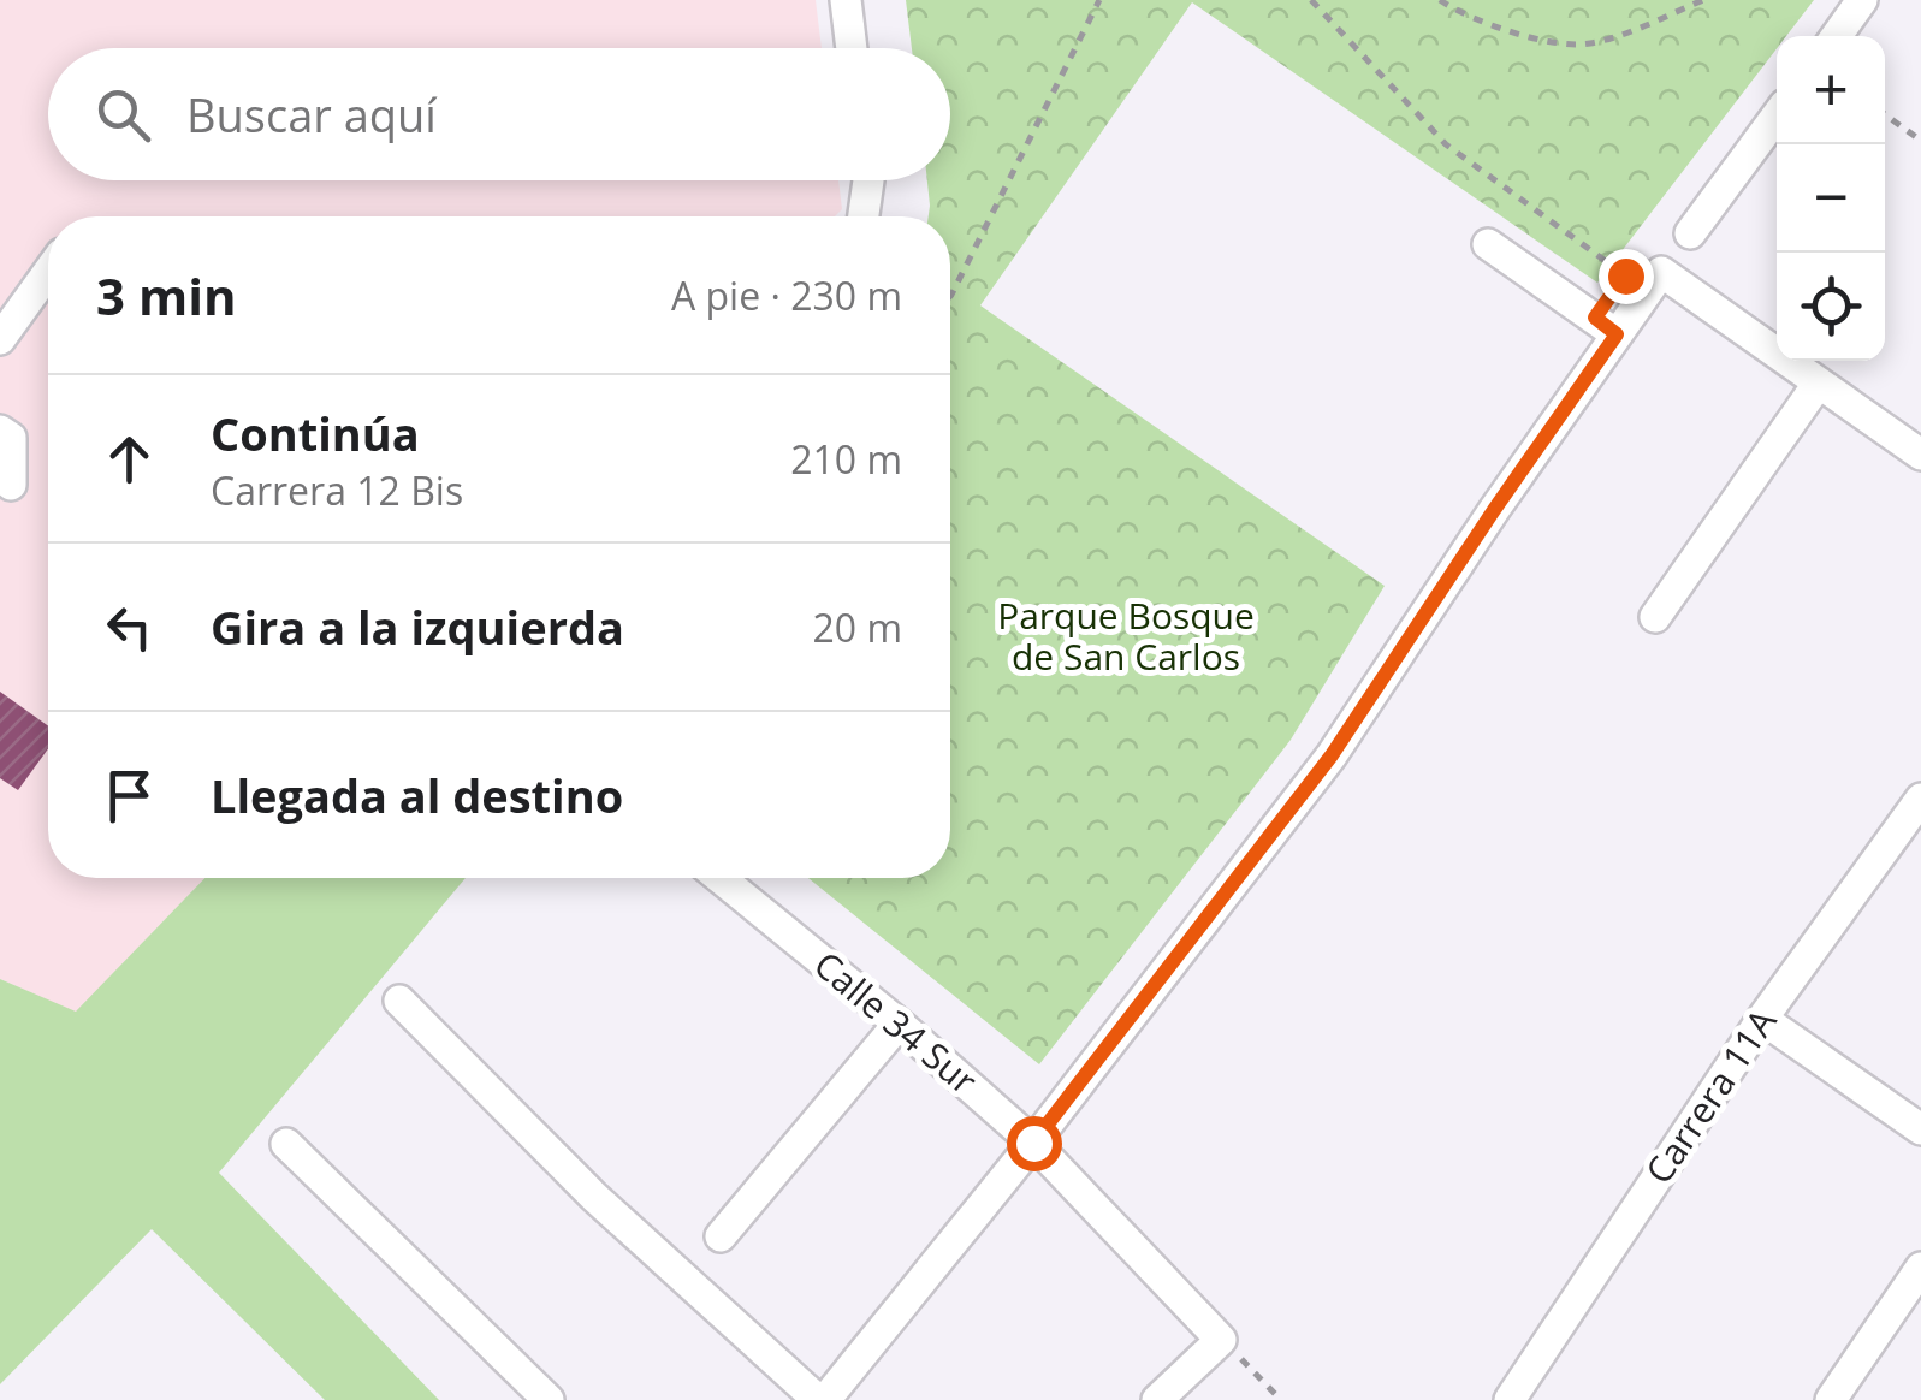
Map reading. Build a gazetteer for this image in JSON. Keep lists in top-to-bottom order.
{
  "streets": {
    "street": ["Calle 34 Sur", "Carrera 11A"]
  },
  "parks": ["Parque Bosque de San Carlos"],
  "page": {
    "map_buttons": ["+", "−"],
    "search": "Buscar aquí",
    "heading": ["3 min", "A pie · 230 m"],
    "list": [
      ["Continúa", "Carrera 12 Bis", "210 m"],
      ["Gira a la izquierda", "20 m"],
      "Llegada al destino"
    ]
  }
}
